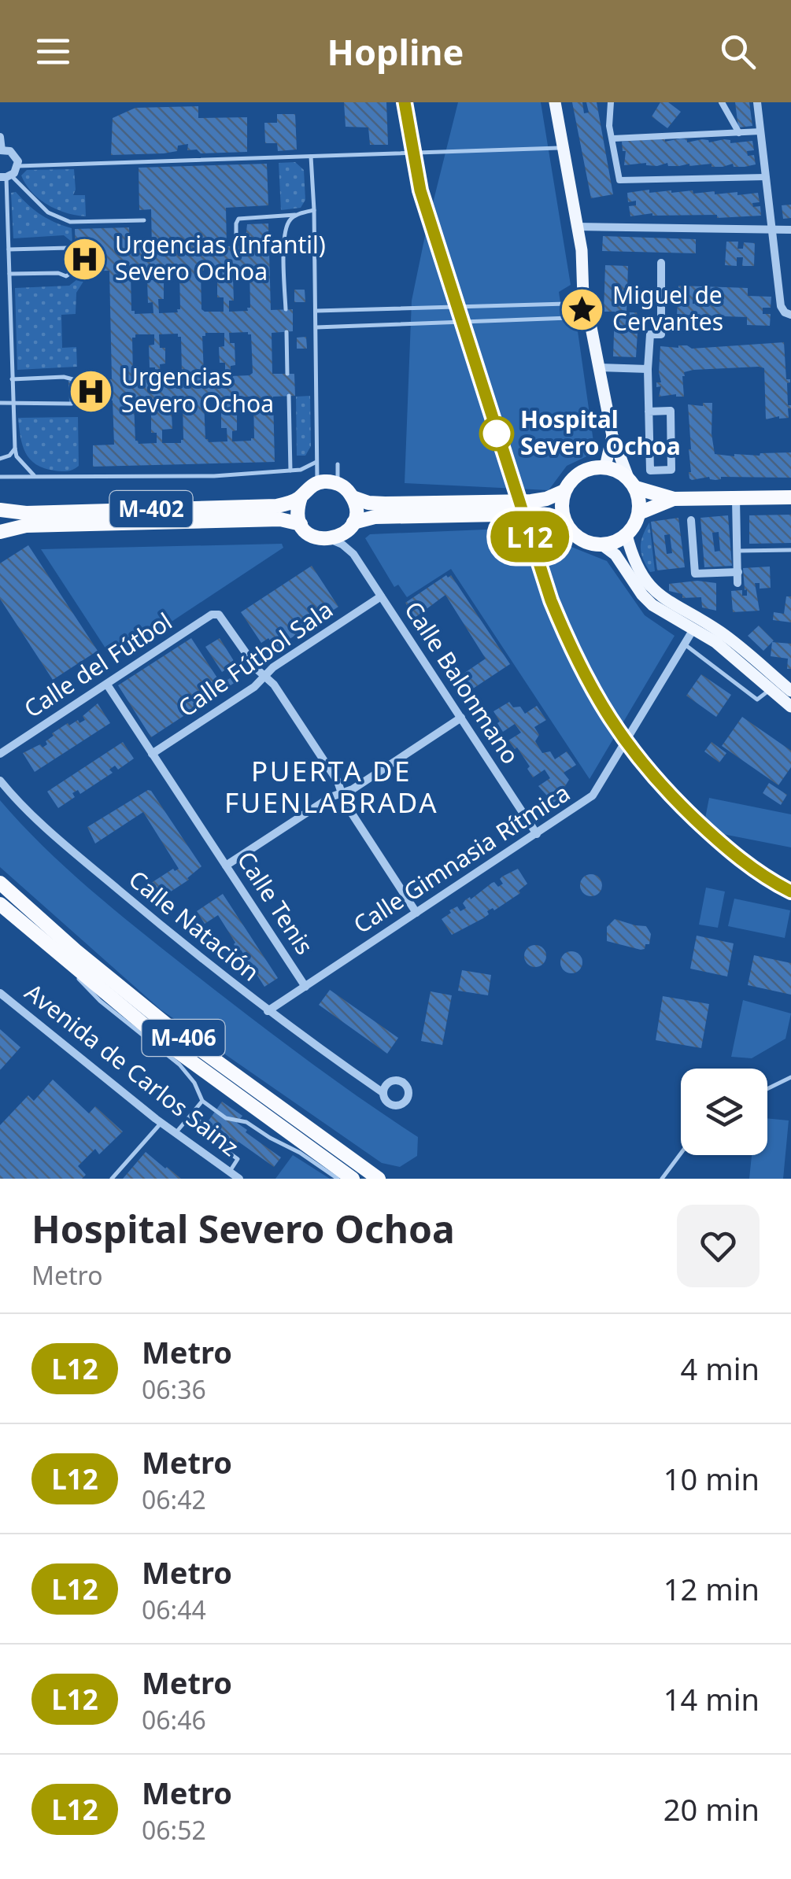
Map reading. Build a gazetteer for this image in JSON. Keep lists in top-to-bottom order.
{
  "streets": {
    "highway": ["M-402", "M-406"],
    "street": [
      "Calle Fútbol Sala",
      "Calle del Fútbol",
      "Calle Balonmano",
      "Calle Gimnasia Rítmica",
      "Calle Tenis",
      "Calle Natación",
      "Avenida de Carlos Sainz"
    ]
  },
  "crossings": [
    ["M-402", "Calle Balonmano"],
    ["Calle Fútbol Sala", "Calle del Fútbol"],
    ["Calle Fútbol Sala", "Calle Balonmano"],
    ["Calle Fútbol Sala", "Calle Tenis"],
    ["Calle del Fútbol", "Calle Tenis"],
    ["Calle Balonmano", "Calle Gimnasia Rítmica"],
    ["Calle Gimnasia Rítmica", "Calle Tenis"],
    ["Calle Gimnasia Rítmica", "Calle Natación"]
  ],
  "districts": ["PUERTA DE FUENLABRADA"],
  "places": {
    "hospital": ["Urgencias (Infantil) Severo Ochoa", "Urgencias Severo Ochoa"],
    "place": ["Miguel de Cervantes"],
    "other": ["Hospital Severo Ochoa"]
  },
  "lines": ["metro line L12"],
  "page": {
    "header": "Hopline",
    "on_map": "L12",
    "heading": ["Hospital Severo Ochoa", "Metro"],
    "list": [
      {
        "mark": "L12",
        "name": "Metro",
        "note": "06:36",
        "value": "4 min"
      },
      {
        "mark": "L12",
        "name": "Metro",
        "note": "06:42",
        "value": "10 min"
      },
      {
        "mark": "L12",
        "name": "Metro",
        "note": "06:44",
        "value": "12 min"
      },
      {
        "mark": "L12",
        "name": "Metro",
        "note": "06:46",
        "value": "14 min"
      },
      {
        "mark": "L12",
        "name": "Metro",
        "note": "06:52",
        "value": "20 min"
      }
    ]
  }
}
